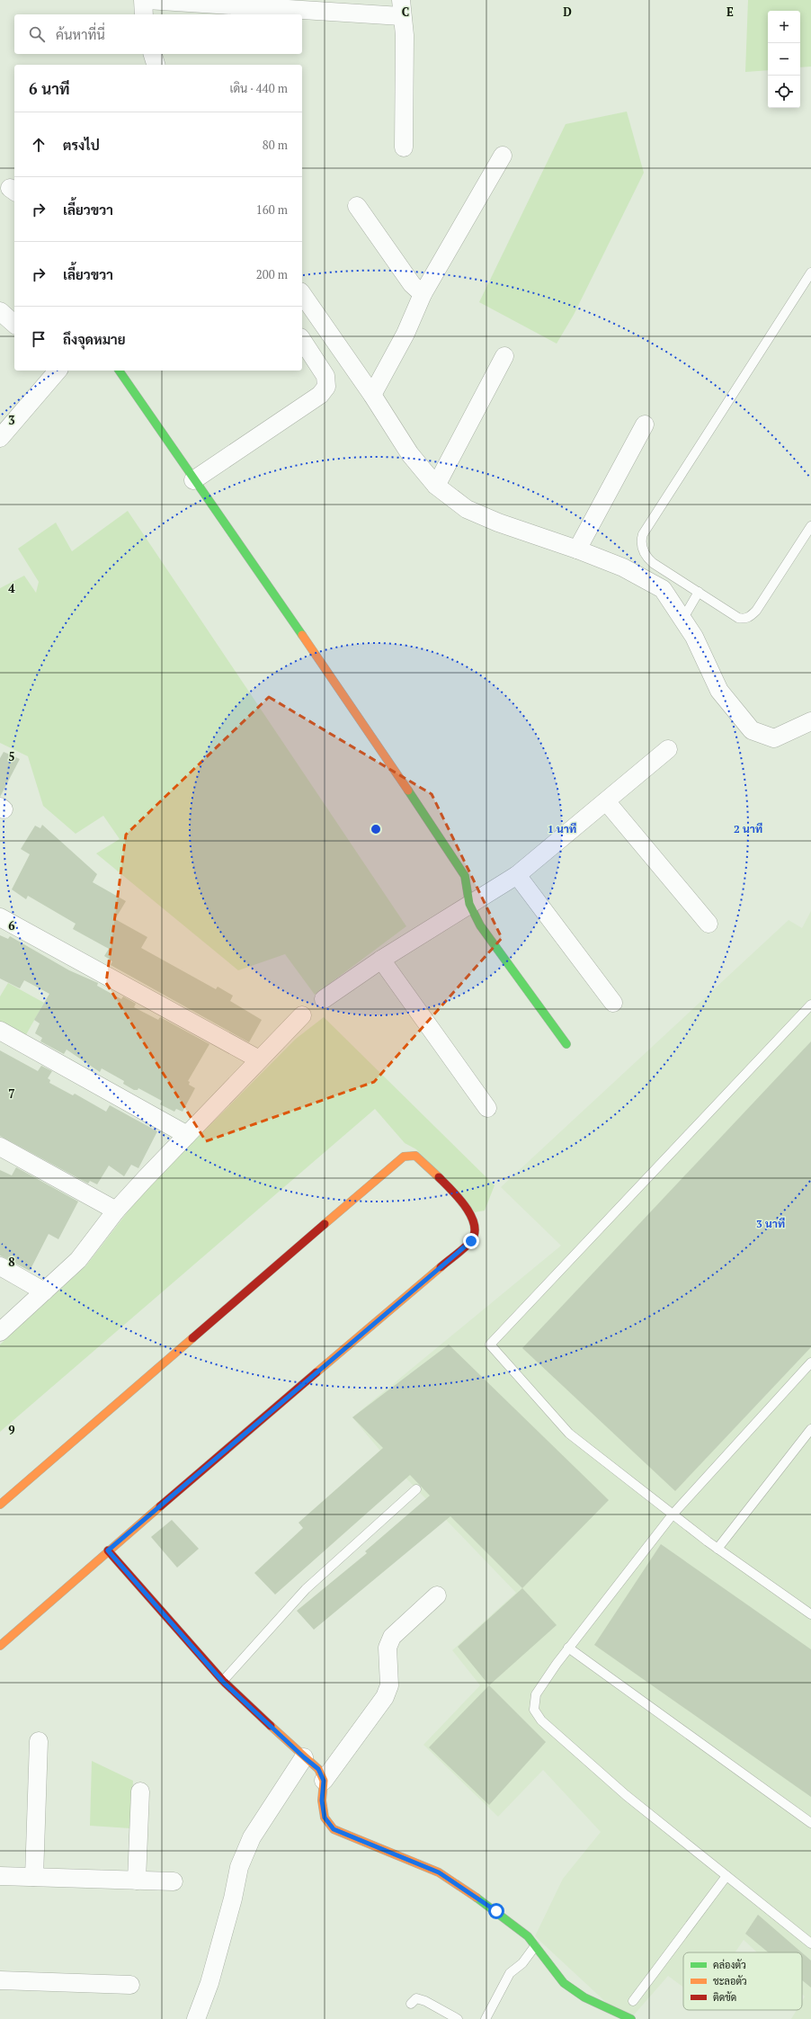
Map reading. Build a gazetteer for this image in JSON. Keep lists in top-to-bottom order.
{
  "legend": ["คล่องตัว", "ชะลอตัว", "ติดขัด"],
  "page": {
    "map_buttons": ["+", "−"],
    "search": "ค้นหาที่นี่",
    "heading": ["6 นาที", "เดิน · 440 m"],
    "list": [
      ["ตรงไป", "80 m"],
      ["เลี้ยวขวา", "160 m"],
      ["เลี้ยวขวา", "200 m"],
      "ถึงจุดหมาย"
    ]
  },
  "grid": {
    "columns": ["C", "D", "E"],
    "rows": [
      "3",
      "4",
      "5",
      "6",
      "7",
      "8",
      "9"
    ]
  },
  "rings": ["1 นาที", "2 นาที", "3 นาที"]
}
